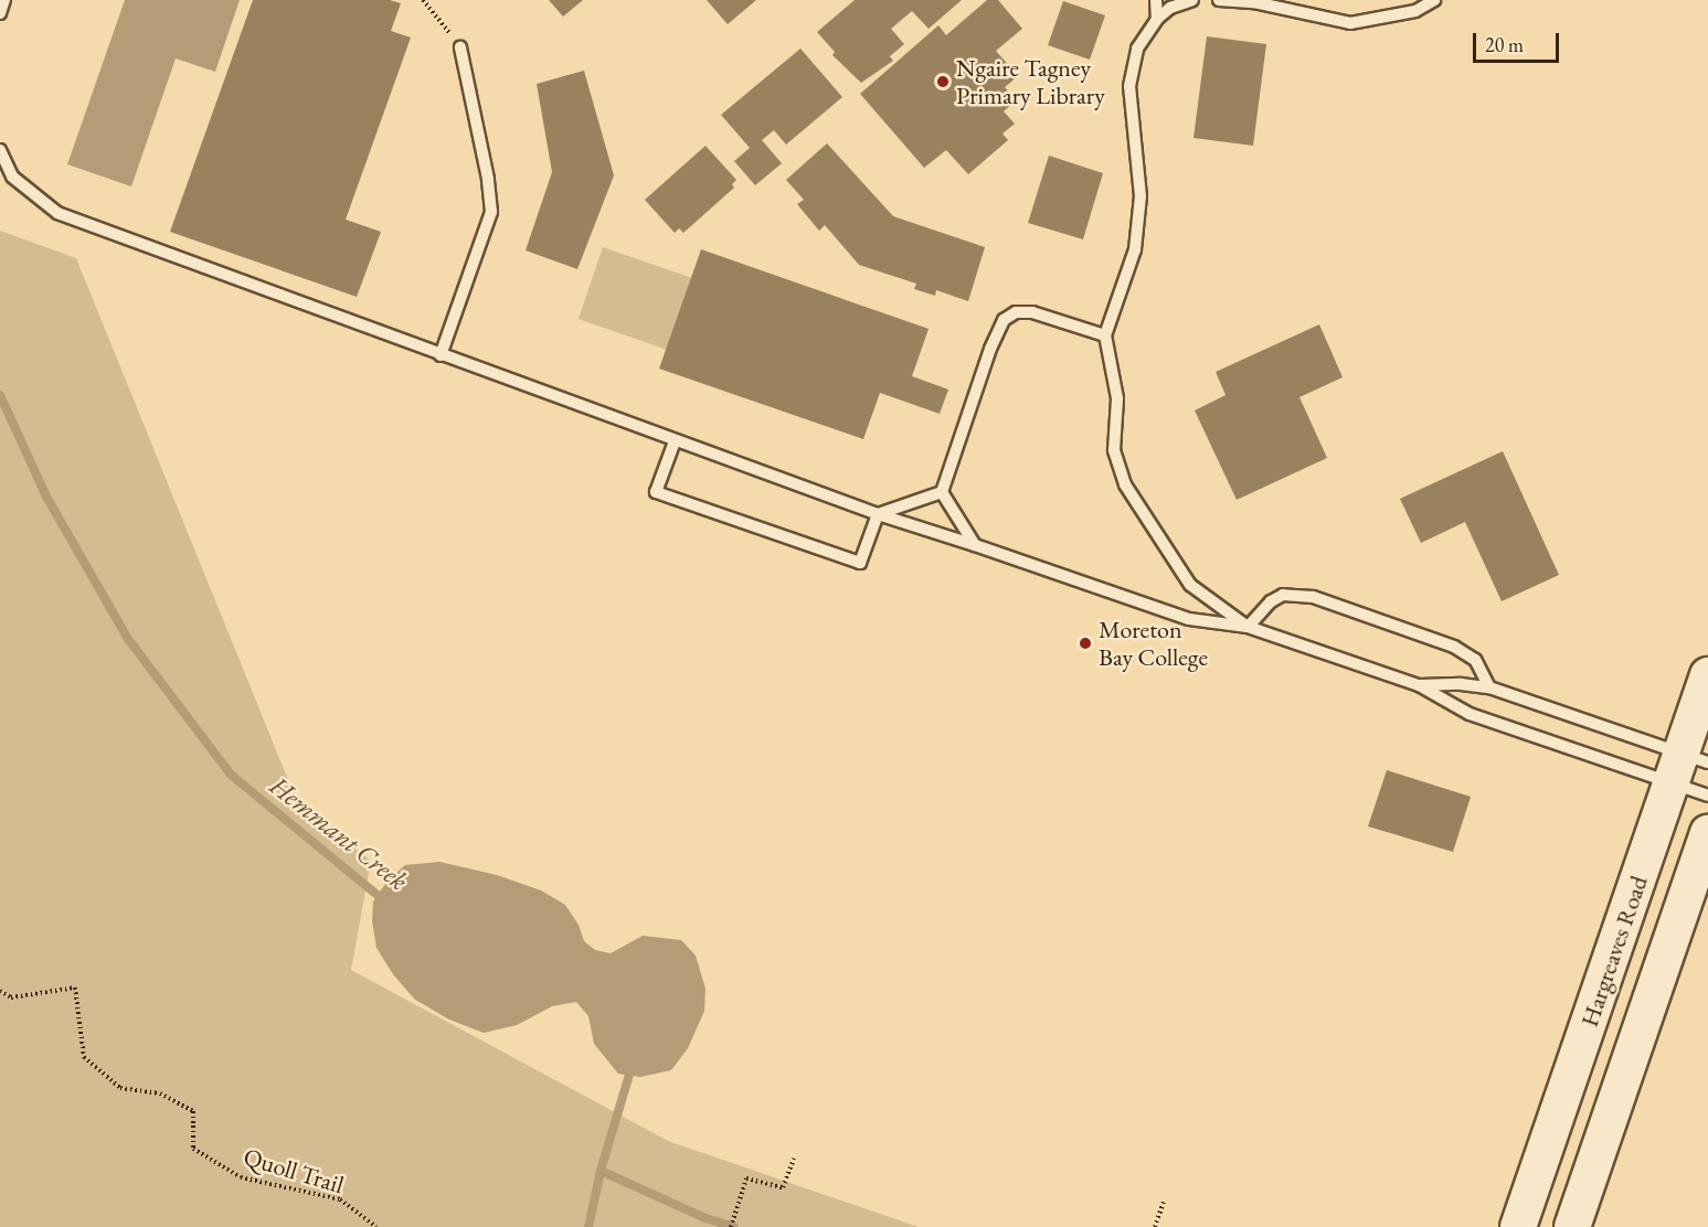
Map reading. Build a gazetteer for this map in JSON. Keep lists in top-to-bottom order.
{
  "streets": {
    "main road": ["Hargreaves Road"],
    "path": ["Quoll Trail"]
  },
  "water": ["Hemmant Creek"],
  "places": ["Ngaire Tagney Primary Library", "Moreton Bay College"],
  "scale_bar": "20 m"
}
